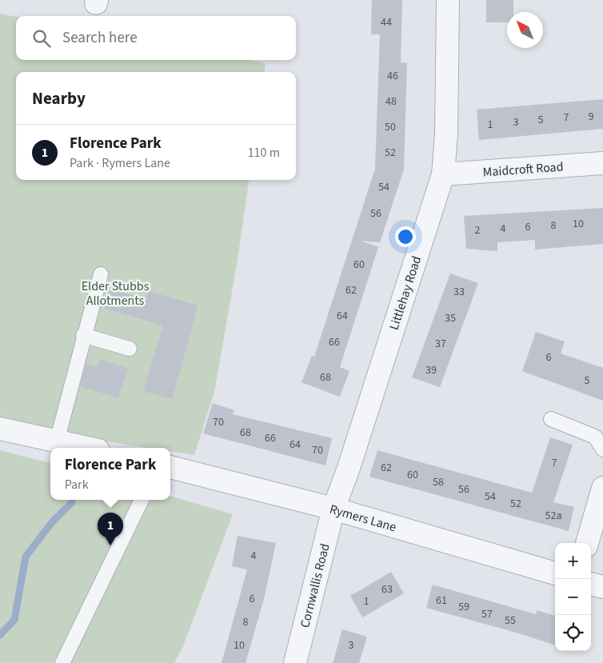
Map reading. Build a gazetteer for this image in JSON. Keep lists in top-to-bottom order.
{
  "streets": {
    "street": [
      "Maidcroft Road",
      "Littlehay Road",
      "Rymers Lane",
      "Cornwallis Road"
    ]
  },
  "crossings": [
    ["Maidcroft Road", "Littlehay Road"],
    ["Littlehay Road", "Rymers Lane"],
    ["Littlehay Road", "Cornwallis Road"],
    ["Rymers Lane", "Cornwallis Road"]
  ],
  "parks": ["Elder Stubbs Allotments"],
  "house_numbers": [
    "44",
    "46",
    "48",
    "9",
    "7",
    "5",
    "3",
    "1",
    "50",
    "52",
    "54",
    "56",
    "10",
    "8",
    "6",
    "4",
    "2",
    "60",
    "62",
    "33",
    "64",
    "35",
    "66",
    "37",
    "6",
    "39",
    "68",
    "5",
    "70",
    "68",
    "66",
    "64",
    "70",
    "7",
    "62",
    "60",
    "58",
    "56",
    "54",
    "52",
    "52a",
    "4",
    "63",
    "6",
    "61",
    "1",
    "59",
    "57",
    "55",
    "8",
    "10",
    "3"
  ],
  "north": "top left",
  "page": {
    "search": "Search here",
    "heading": "Nearby",
    "list": [
      {
        "mark": "1",
        "name": "Florence Park",
        "note": "Park · Rymers Lane",
        "value": "110 m"
      }
    ],
    "popup": ["Florence Park", "Park"],
    "pins": "1",
    "map_buttons": ["+", "−"]
  }
}
